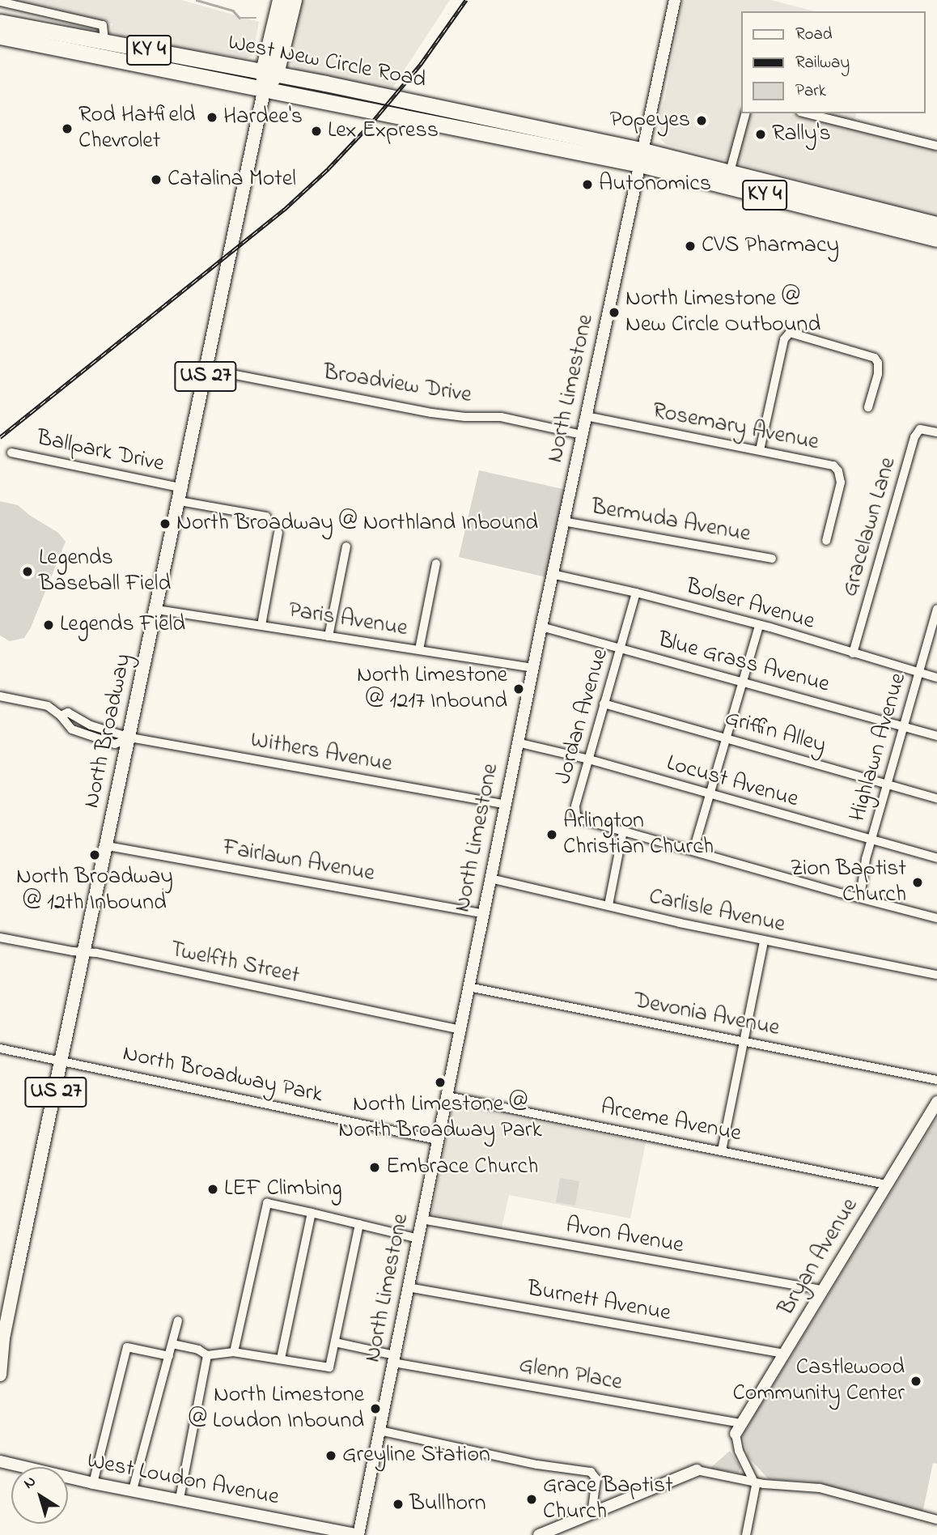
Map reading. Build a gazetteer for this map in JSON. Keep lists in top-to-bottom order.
{
  "streets": {
    "highway": ["KY 4", "West New Circle Road", "US 27"],
    "main road": ["North Broadway"],
    "street": [
      "Broadview Drive",
      "North Limestone",
      "Rosemary Avenue",
      "Ballpark Drive",
      "Bermuda Avenue",
      "Gracelawn Lane",
      "Bolser Avenue",
      "Paris Avenue",
      "Blue Grass Avenue",
      "Jordan Avenue",
      "Griffin Alley",
      "Highlawn Avenue",
      "Withers Avenue",
      "Locust Avenue",
      "Fairlawn Avenue",
      "Carlisle Avenue",
      "Twelfth Street",
      "Devonia Avenue",
      "North Broadway Park",
      "Arceme Avenue",
      "Avon Avenue",
      "Bryan Avenue",
      "Burnett Avenue",
      "Glenn Place",
      "West Loudon Avenue"
    ]
  },
  "crossings": [
    ["KY 4", "West New Circle Road"],
    ["KY 4", "North Limestone"],
    ["West New Circle Road", "US 27"],
    ["West New Circle Road", "North Limestone"],
    ["West New Circle Road", "North Broadway"],
    ["US 27", "North Broadway"],
    ["Broadview Drive", "North Limestone"],
    ["Broadview Drive", "North Broadway"],
    ["North Limestone", "Rosemary Avenue"],
    ["North Limestone", "Bermuda Avenue"],
    ["North Limestone", "Bolser Avenue"],
    ["North Limestone", "Paris Avenue"],
    ["North Limestone", "Blue Grass Avenue"],
    ["North Limestone", "Withers Avenue"],
    ["North Limestone", "Locust Avenue"],
    ["North Limestone", "Fairlawn Avenue"],
    ["North Limestone", "Carlisle Avenue"],
    ["North Limestone", "Twelfth Street"],
    ["North Limestone", "Devonia Avenue"],
    ["North Limestone", "North Broadway Park"],
    ["North Limestone", "Arceme Avenue"],
    ["North Limestone", "Avon Avenue"],
    ["North Limestone", "Burnett Avenue"],
    ["North Limestone", "Glenn Place"],
    ["North Limestone", "West Loudon Avenue"],
    ["Ballpark Drive", "North Broadway"],
    ["Gracelawn Lane", "Bolser Avenue"],
    ["Bolser Avenue", "Jordan Avenue"],
    ["Bolser Avenue", "Highlawn Avenue"],
    ["Paris Avenue", "North Broadway"],
    ["Blue Grass Avenue", "Jordan Avenue"],
    ["Blue Grass Avenue", "Highlawn Avenue"],
    ["Jordan Avenue", "Griffin Alley"],
    ["Jordan Avenue", "Highlawn Avenue"],
    ["Jordan Avenue", "Locust Avenue"],
    ["North Broadway", "Withers Avenue"],
    ["North Broadway", "Fairlawn Avenue"],
    ["North Broadway", "Twelfth Street"],
    ["North Broadway", "North Broadway Park"],
    ["Griffin Alley", "Highlawn Avenue"],
    ["Highlawn Avenue", "Locust Avenue"],
    ["Arceme Avenue", "Bryan Avenue"],
    ["Avon Avenue", "Bryan Avenue"],
    ["Bryan Avenue", "Burnett Avenue"],
    ["Bryan Avenue", "Glenn Place"]
  ],
  "places": [
    "Hardee's",
    "Popeyes",
    "Rod Hatfield Chevrolet",
    "Lex Express",
    "Rally's",
    "Catalina Motel",
    "Autonomics",
    "CVS Pharmacy",
    "North Limestone @ New Circle Outbound",
    "North Broadway @ Northland Inbound",
    "Legends Baseball Field",
    "Legends Field",
    "North Limestone @ 1217 Inbound",
    "Arlington Christian Church",
    "North Broadway @ 12th Inbound",
    "Zion Baptist Church",
    "North Limestone @ North Broadway Park",
    "Embrace Church",
    "LEF Climbing",
    "Castlewood Community Center",
    "North Limestone @ Loudon Inbound",
    "Greyline Station",
    "Grace Baptist Church",
    "Bullhorn"
  ],
  "legend": ["Road", "Railway", "Park"],
  "north": "top left"
}
